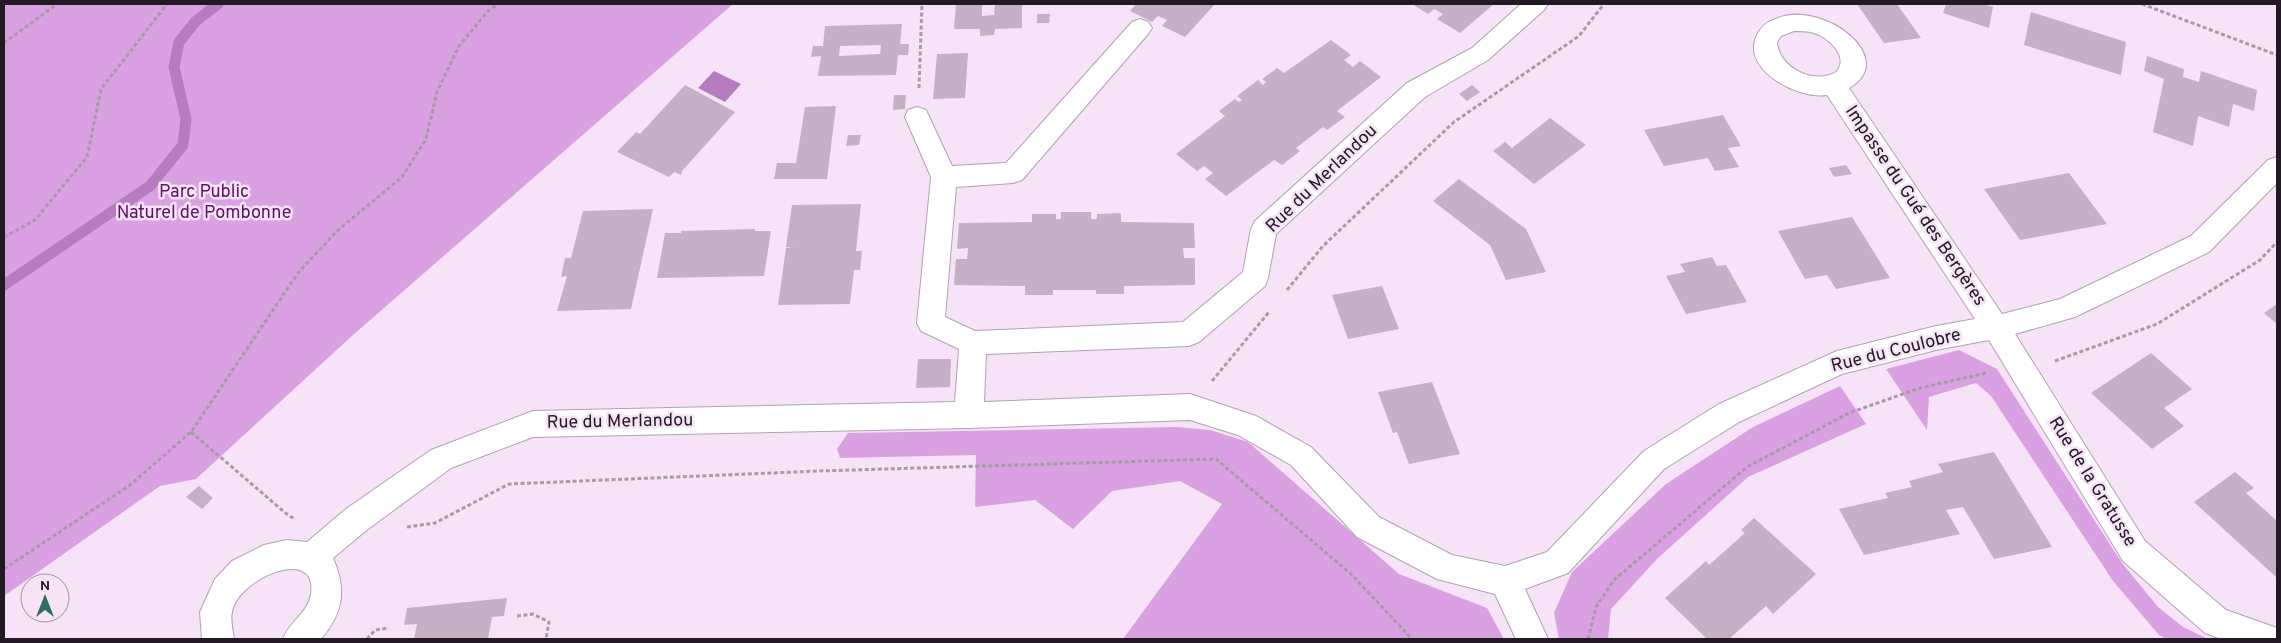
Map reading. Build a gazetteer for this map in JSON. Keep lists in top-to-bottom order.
{
  "streets": {
    "street": [
      "Rue du Merlandou",
      "Impasse du Gué des Bergères",
      "Rue du Coulobre",
      "Rue de la Gratusse"
    ]
  },
  "crossings": [
    ["Rue du Merlandou", "Rue du Coulobre"],
    ["Impasse du Gué des Bergères", "Rue du Coulobre"],
    ["Impasse du Gué des Bergères", "Rue de la Gratusse"],
    ["Rue du Coulobre", "Rue de la Gratusse"]
  ],
  "parks": ["Parc Public Naturel de Pombonne"],
  "north": "top"
}
